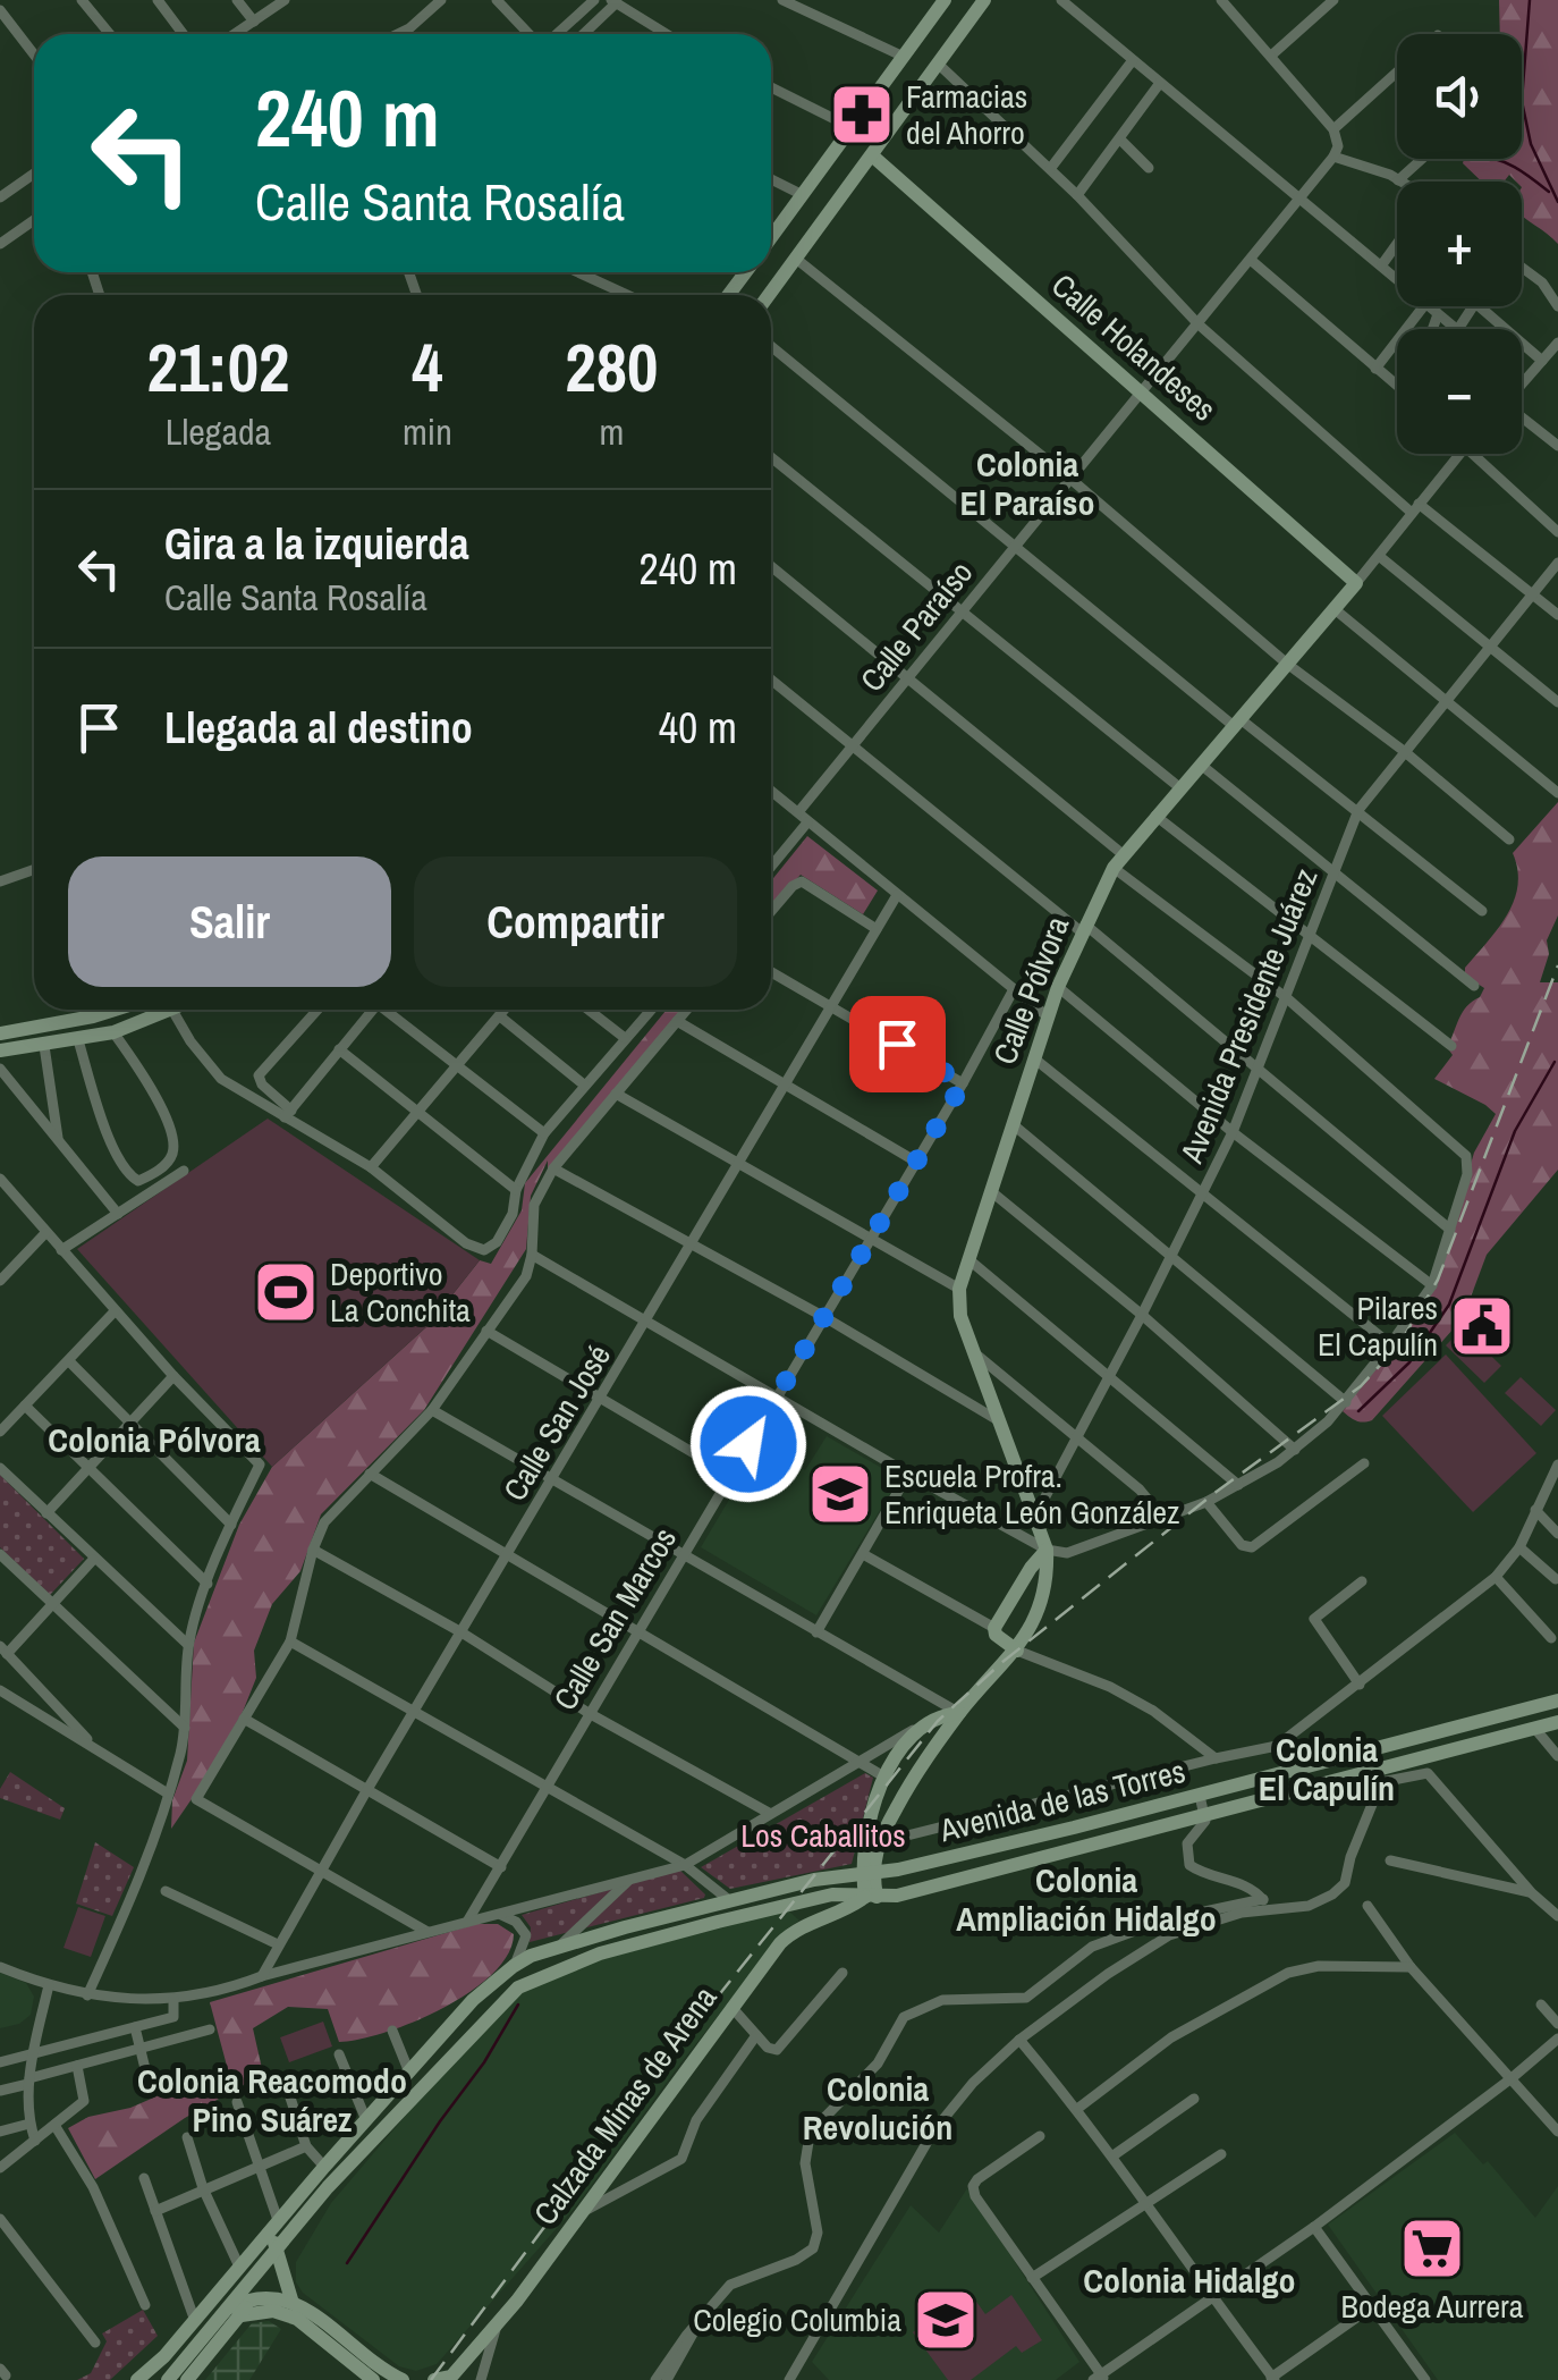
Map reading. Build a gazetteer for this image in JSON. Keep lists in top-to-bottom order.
{
  "streets": {
    "street": [
      "Calle Holandeses",
      "Calle Paraíso",
      "Calle Pólvora",
      "Avenida Presidente Juárez",
      "Calle San José",
      "Calle San Marcos",
      "Avenida de las Torres",
      "Calzada Minas de Arena"
    ]
  },
  "crossings": [
    ["Calle Holandeses", "Calle Paraíso"],
    ["Calle Holandeses", "Calle Pólvora"],
    ["Calle Pólvora", "Avenida Presidente Juárez"],
    ["Avenida de las Torres", "Calzada Minas de Arena"]
  ],
  "districts": [
    "Colonia El Paraíso",
    "Colonia Pólvora",
    "Colonia El Capulín",
    "Colonia Ampliación Hidalgo",
    "Colonia Reacomodo Pino Suárez",
    "Colonia Revolución",
    "Colonia Hidalgo"
  ],
  "parks": ["Los Caballitos"],
  "places": {
    "pharmacy": ["Farmacias del Ahorro"],
    "sports": ["Deportivo La Conchita"],
    "public building": ["Pilares El Capulín"],
    "school or university": ["Escuela Profra. Enriqueta León González", "Colegio Columbia"],
    "supermarket": ["Bodega Aurrera"]
  },
  "page": {
    "map_buttons": ["+", "−"],
    "turn": ["240 m", "Calle Santa Rosalía"],
    "eta": [
      "21:02",
      "Llegada",
      "4",
      "min",
      "280",
      "m"
    ],
    "list": [
      {
        "name": "Gira a la izquierda",
        "note": "Calle Santa Rosalía",
        "value": "240 m"
      },
      {
        "name": "Llegada al destino",
        "value": "40 m"
      }
    ],
    "buttons": ["Salir", "Compartir"]
  }
}
